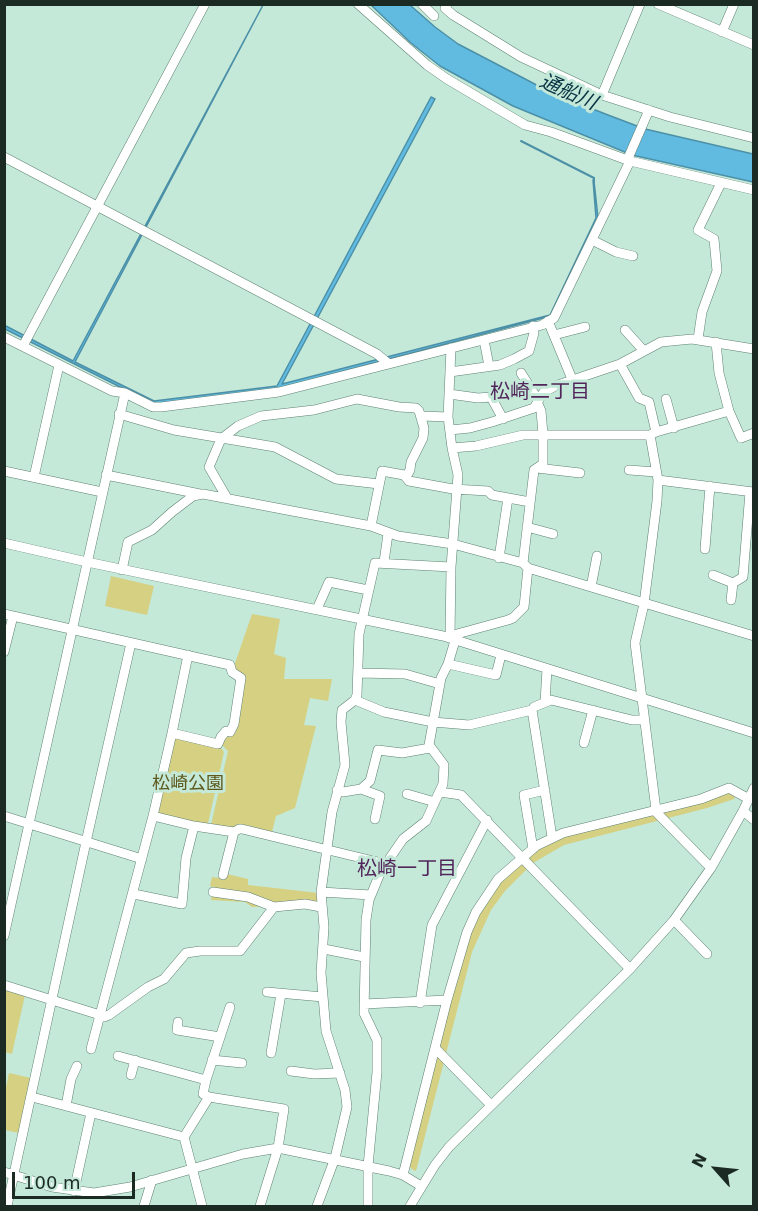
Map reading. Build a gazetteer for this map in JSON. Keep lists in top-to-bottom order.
{
  "districts": ["松崎二丁目", "松崎一丁目"],
  "water": ["通船川"],
  "parks": ["松崎公園"],
  "scale_bar": "100 m",
  "north": "top left"
}
